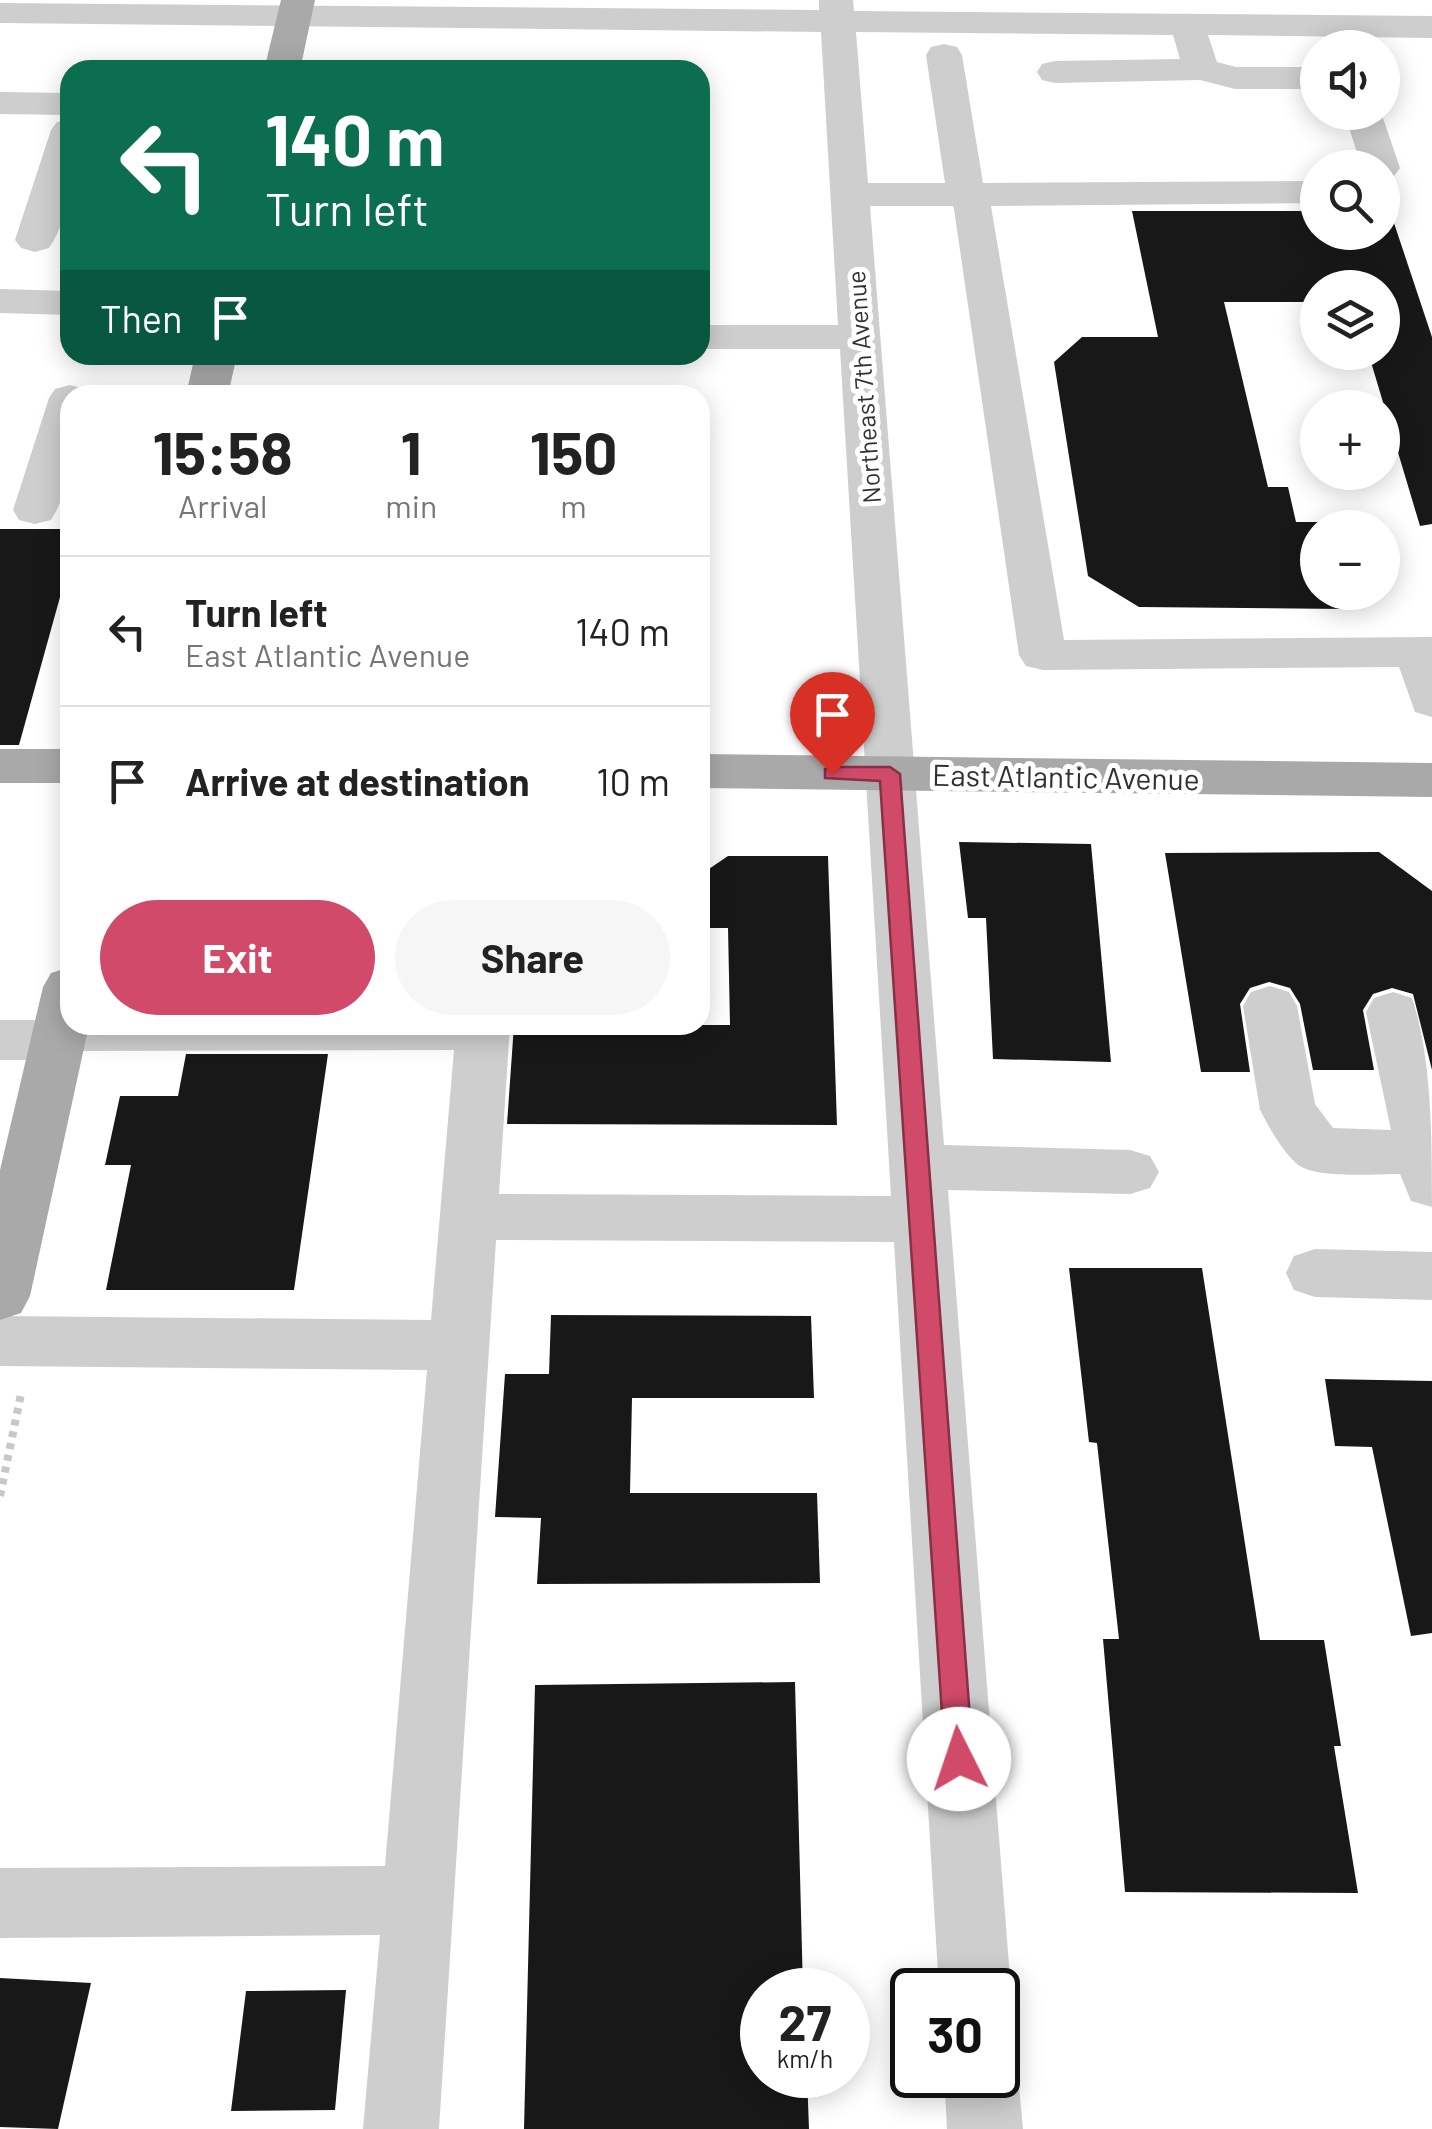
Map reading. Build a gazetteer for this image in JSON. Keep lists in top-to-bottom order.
{
  "streets": {
    "main road": ["East Atlantic Avenue"],
    "street": ["Northeast 7th Avenue"]
  },
  "crossings": [
    ["Northeast 7th Avenue", "East Atlantic Avenue"]
  ],
  "page": {
    "map_buttons": ["+", "−"],
    "turn": ["140 m", "Turn left"],
    "then": "Then",
    "eta": [
      "15:58",
      "Arrival",
      "1",
      "min",
      "150",
      "m"
    ],
    "list": [
      {
        "name": "Turn left",
        "note": "East Atlantic Avenue",
        "value": "140 m"
      },
      {
        "name": "Arrive at destination",
        "value": "10 m"
      }
    ],
    "buttons": ["Exit", "Share"],
    "speed": "27 km/h",
    "limit": "30"
  }
}
